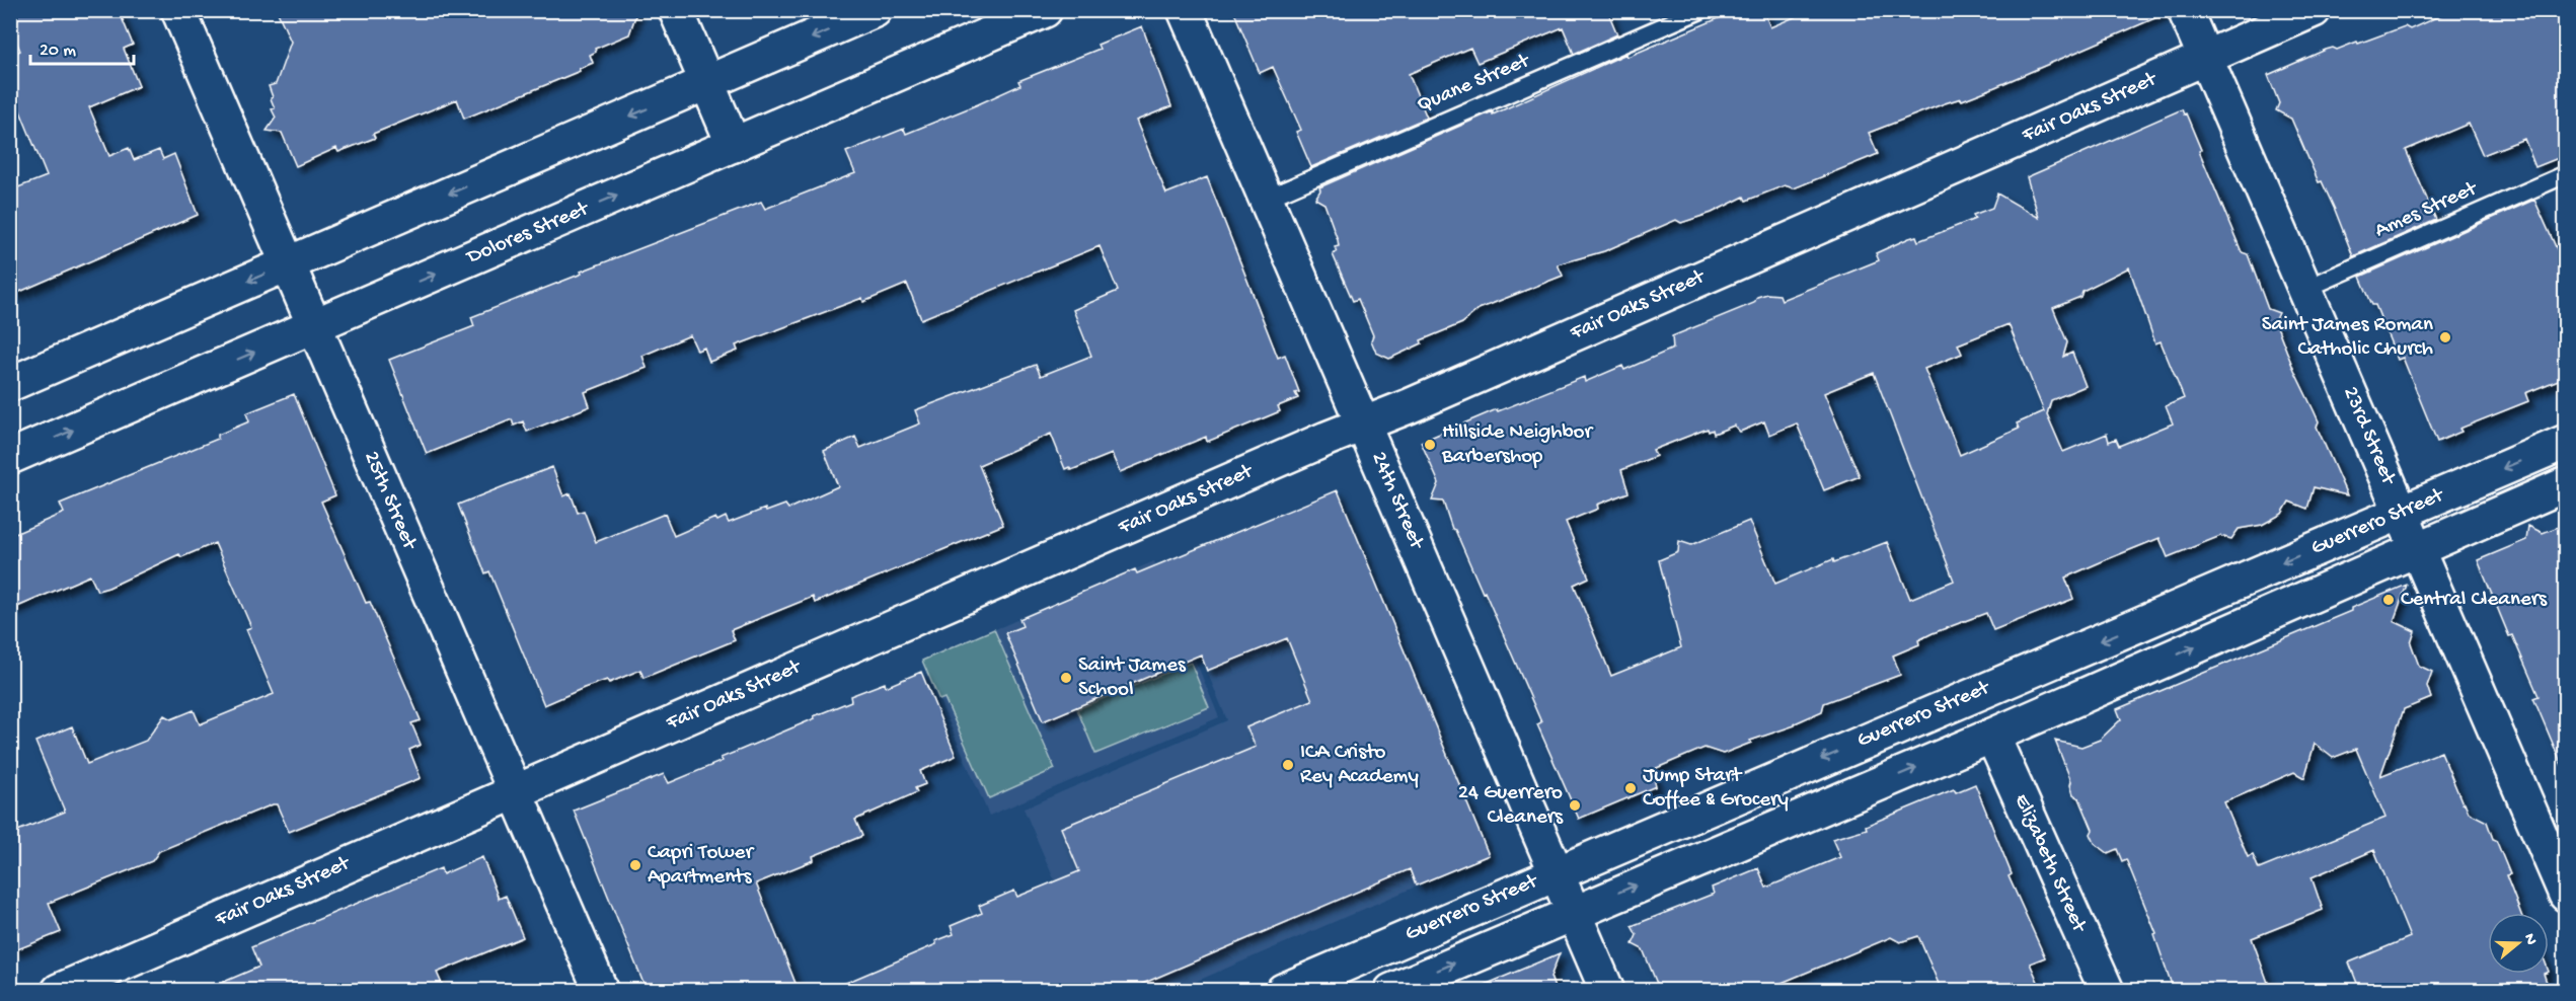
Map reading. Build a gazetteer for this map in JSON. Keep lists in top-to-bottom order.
{
  "streets": {
    "street": [
      "Fair Oaks Street",
      "Dolores Street",
      "23rd Street",
      "25th Street",
      "24th Street",
      "Guerrero Street",
      "Elizabeth Street"
    ],
    "lane": ["Quane Street", "Ames Street"]
  },
  "crossings": [
    ["Quane Street", "24th Street"],
    ["Fair Oaks Street", "23rd Street"],
    ["Fair Oaks Street", "25th Street"],
    ["Fair Oaks Street", "24th Street"],
    ["Ames Street", "23rd Street"],
    ["Dolores Street", "25th Street"],
    ["23rd Street", "Guerrero Street"],
    ["24th Street", "Guerrero Street"],
    ["Guerrero Street", "Elizabeth Street"]
  ],
  "places": [
    "Saint James Roman Catholic Church",
    "Hillside Neighbor Barbershop",
    "Central Cleaners",
    "Saint James School",
    "ICA Cristo Rey Academy",
    "Jump Start Coffee & Grocery",
    "24 Guerrero Cleaners",
    "Capri Tower Apartments"
  ],
  "scale_bar": "20 m",
  "north": "right"
}
